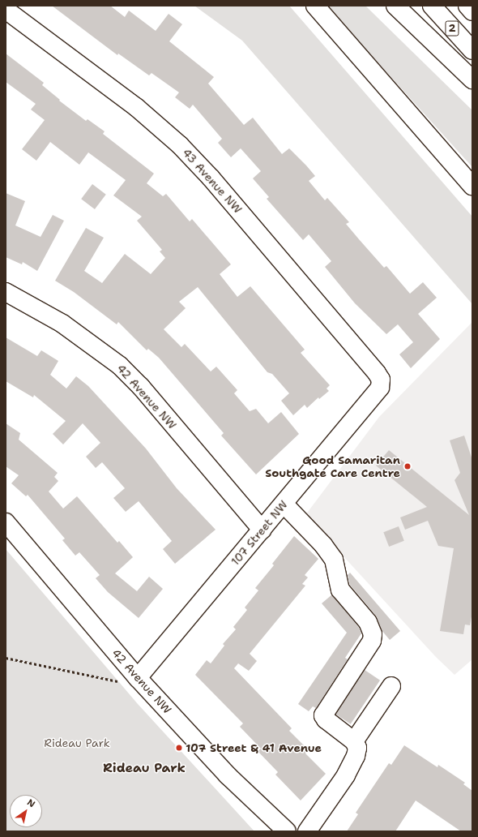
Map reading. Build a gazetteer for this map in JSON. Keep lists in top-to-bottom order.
{
  "streets": {
    "main road": [
      "2",
      "43 Avenue NW",
      "42 Avenue NW",
      "107 Street NW"
    ]
  },
  "crossings": [
    ["43 Avenue NW", "107 Street NW"],
    ["42 Avenue NW", "107 Street NW"]
  ],
  "districts": ["Rideau Park"],
  "parks": ["Rideau Park"],
  "places": ["Good Samaritan Southgate Care Centre", "107 Street & 41 Avenue"],
  "north": "top right"
}
